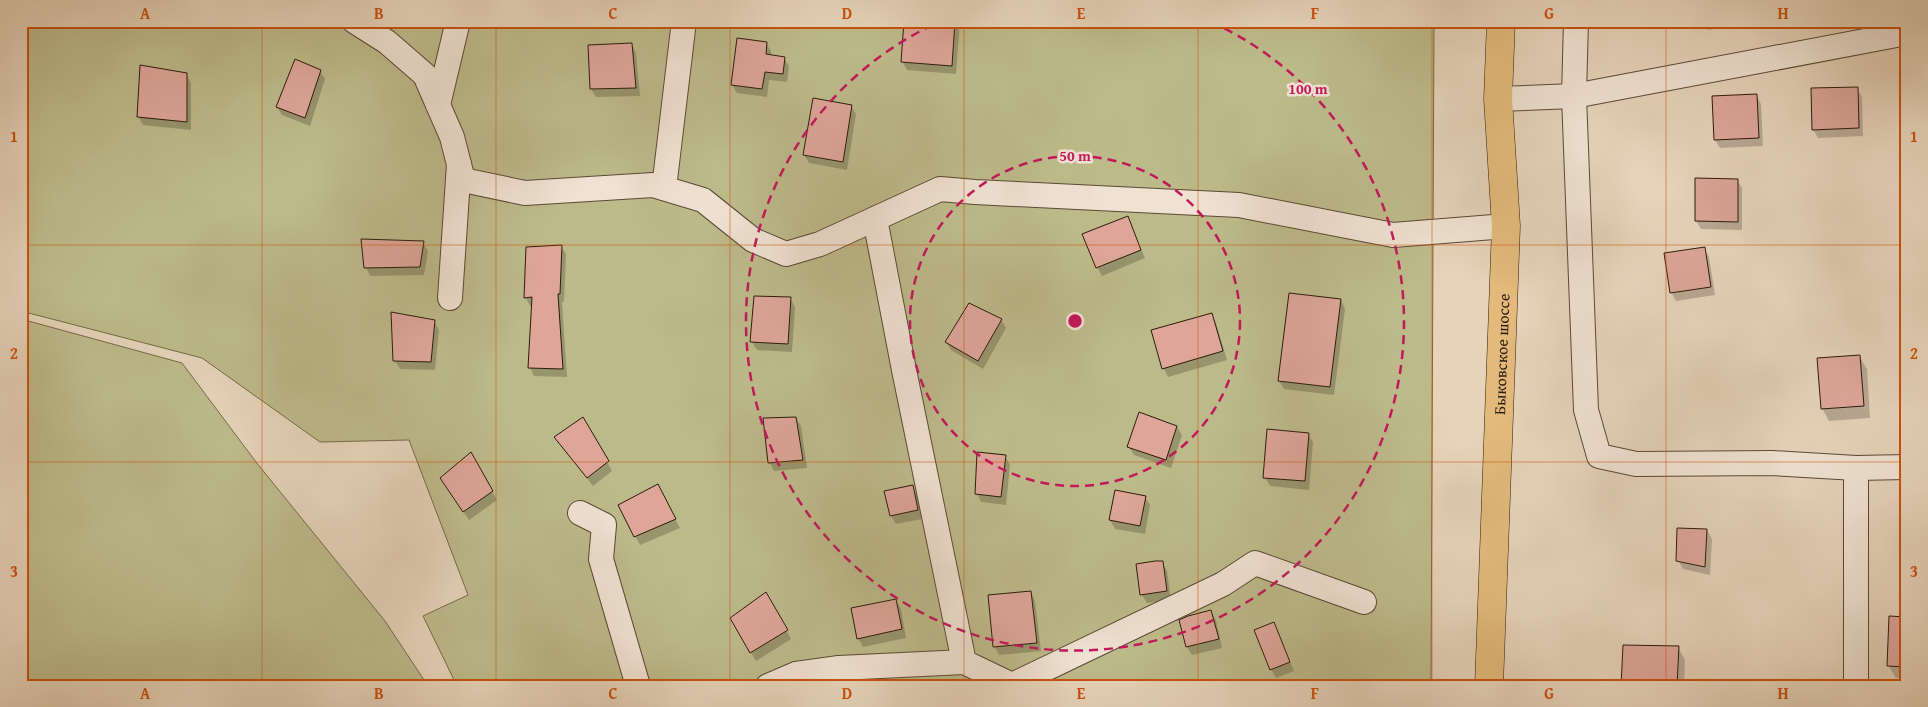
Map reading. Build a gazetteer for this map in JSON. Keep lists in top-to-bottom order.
{
  "streets": {
    "main road": ["Быковское шоссе"]
  },
  "grid": {
    "columns": [
      "A",
      "B",
      "C",
      "D",
      "E",
      "F",
      "G",
      "H"
    ],
    "rows": ["1", "2", "3"]
  },
  "rings": ["100 m", "50 m"]
}
